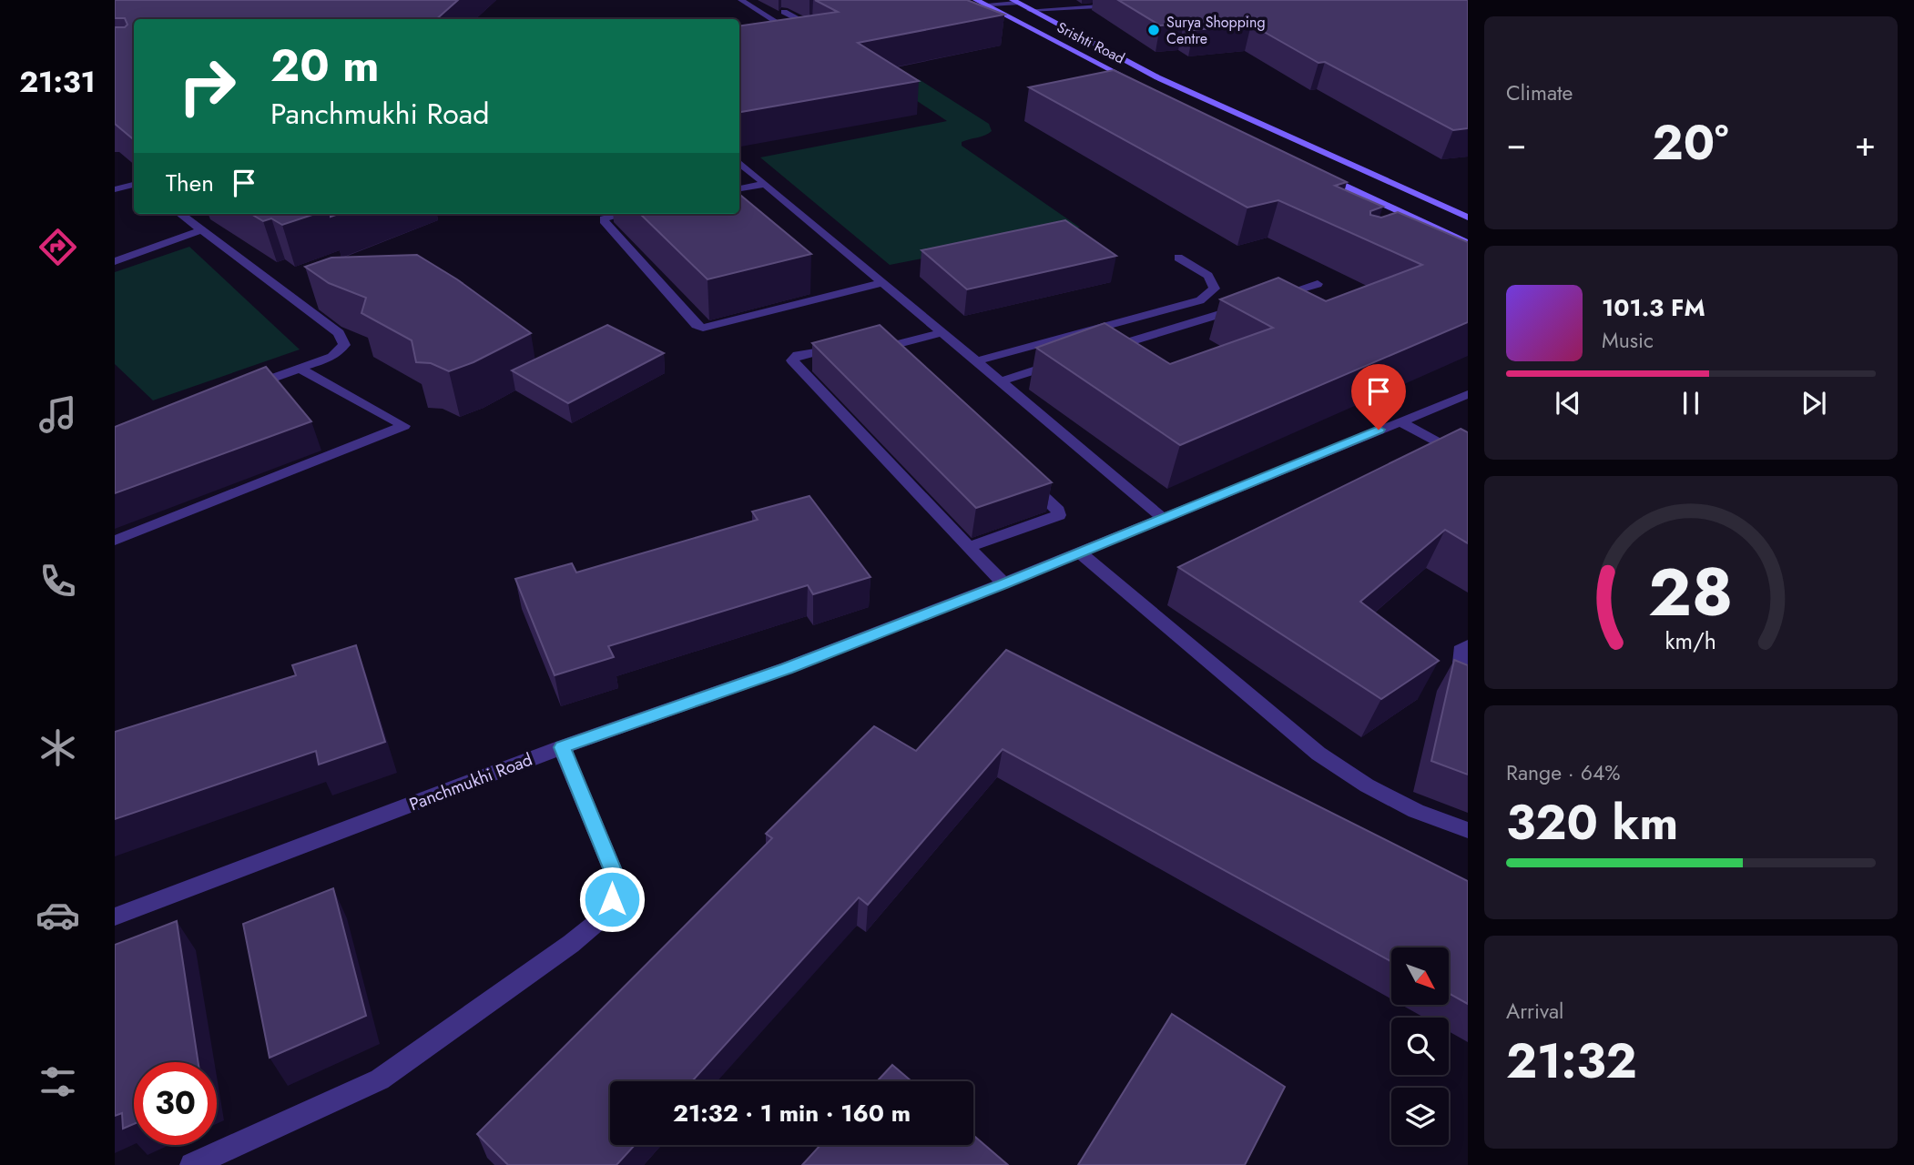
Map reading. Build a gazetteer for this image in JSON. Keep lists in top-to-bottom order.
{
  "streets": {
    "main road": ["Srishti Road"],
    "street": ["Panchmukhi Road"]
  },
  "places": ["Surya Shopping Centre"],
  "north": "bottom right",
  "page": {
    "tabs": "21:31",
    "tile": [
      "Climate",
      ["Range · 64%", "320 km"],
      ["Arrival", "21:32"]
    ],
    "turn": ["20 m", "Panchmukhi Road"],
    "heat": ["−", "20°", "+"],
    "then": "Then",
    "song": ["101.3 FM", "Music"],
    "limit": "30",
    "trip": "21:32 · 1 min · 160 m",
    "gauge": ["28", "km/h"]
  }
}
